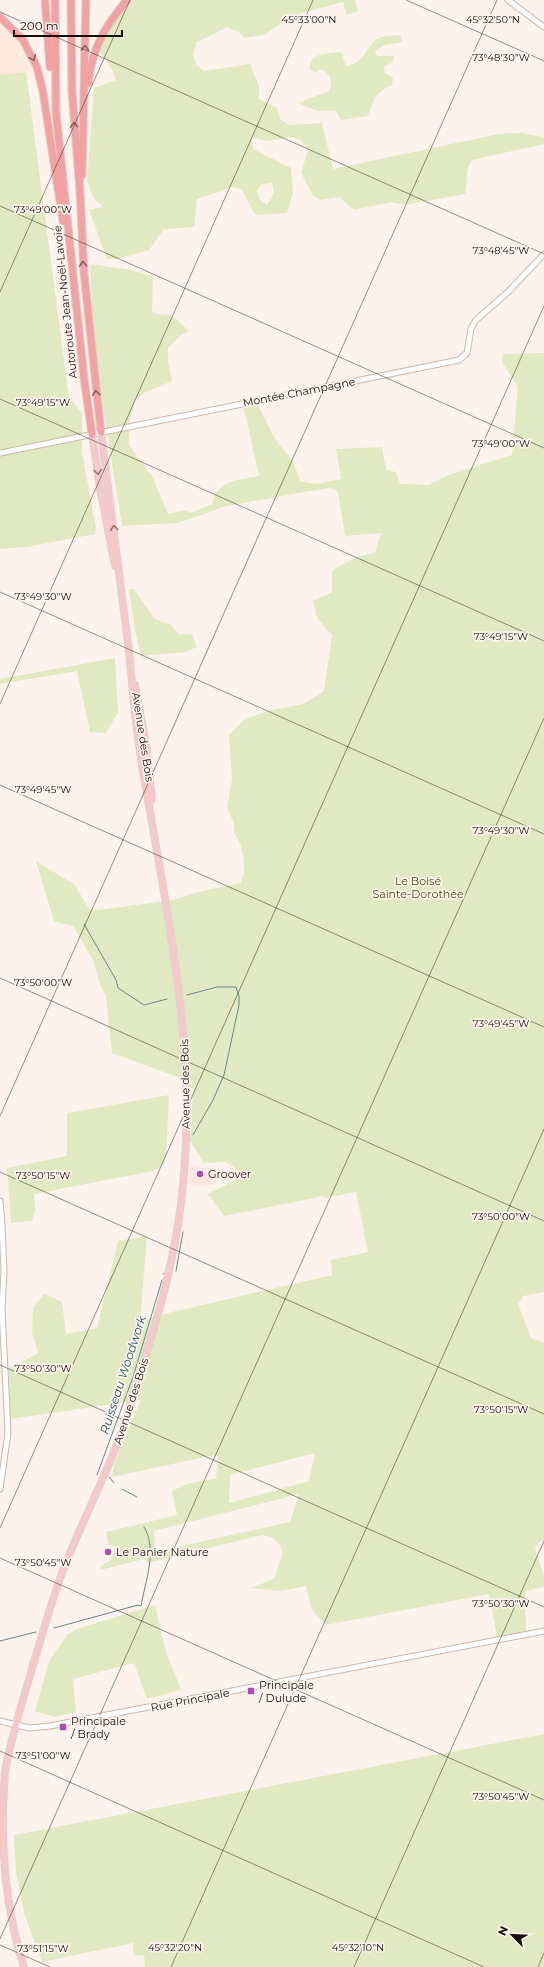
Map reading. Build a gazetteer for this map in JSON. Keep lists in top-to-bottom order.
{
  "streets": {
    "highway": ["Autoroute Jean-Noël-Lavoie"],
    "main road": ["Avenue des Bois"],
    "street": ["Montée Champagne", "Rue Principale"]
  },
  "crossings": [
    ["Autoroute Jean-Noël-Lavoie", "Montée Champagne"],
    ["Autoroute Jean-Noël-Lavoie", "Avenue des Bois"],
    ["Montée Champagne", "Avenue des Bois"],
    ["Avenue des Bois", "Rue Principale"]
  ],
  "water": ["Ruisseau Woodwork"],
  "parks": ["Le Boisé Sainte-Dorothée"],
  "places": {
    "other": ["Groover", "Le Panier Nature"],
    "transit": ["Principale / Dulude", "Principale / Brady"]
  },
  "scale_bar": "200 m",
  "north": "top left",
  "coordinates": [
    "45°33'00\"N",
    "45°32'50\"N",
    "73°48'30\"W",
    "73°49'00\"W",
    "73°48'45\"W",
    "73°49'15\"W",
    "73°49'30\"W",
    "73°49'45\"W",
    "73°50'00\"W",
    "73°50'15\"W",
    "73°50'30\"W",
    "73°50'45\"W",
    "73°51'00\"W",
    "45°32'20\"N",
    "45°32'10\"N",
    "73°51'15\"W"
  ]
}
